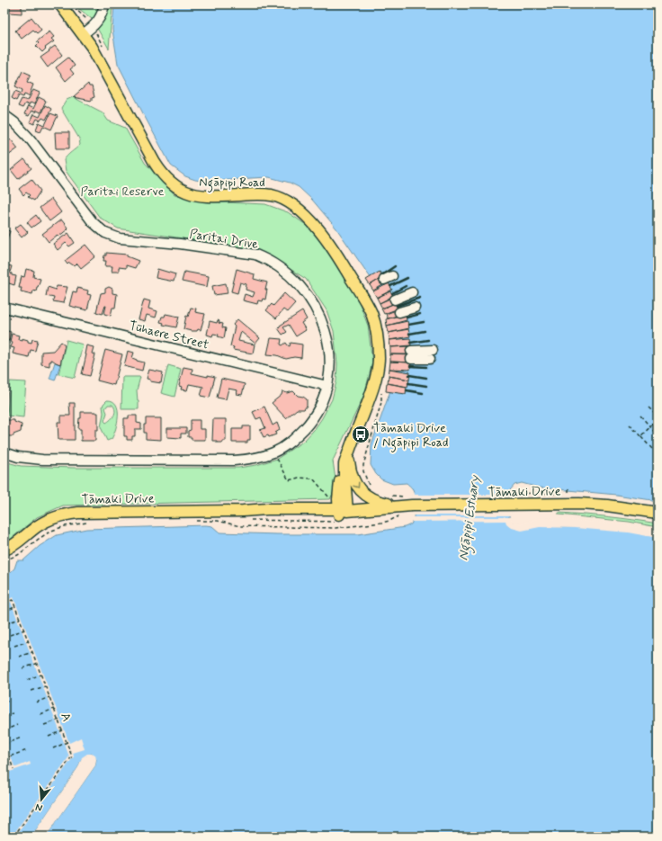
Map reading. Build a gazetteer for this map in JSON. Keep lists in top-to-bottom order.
{
  "streets": {
    "main road": ["Ngāpipi Road", "Tāmaki Drive"],
    "street": ["Paritai Drive", "Tūhaere Street"],
    "path": ["A"]
  },
  "crossings": [
    ["Ngāpipi Road", "Tāmaki Drive"],
    ["Paritai Drive", "Tūhaere Street"]
  ],
  "water": ["Ngāpipi Estuary"],
  "parks": ["Paritai Reserve"],
  "places": {
    "bus stop": ["Tāmaki Drive / Ngāpipi Road"]
  },
  "north": "bottom"
}
